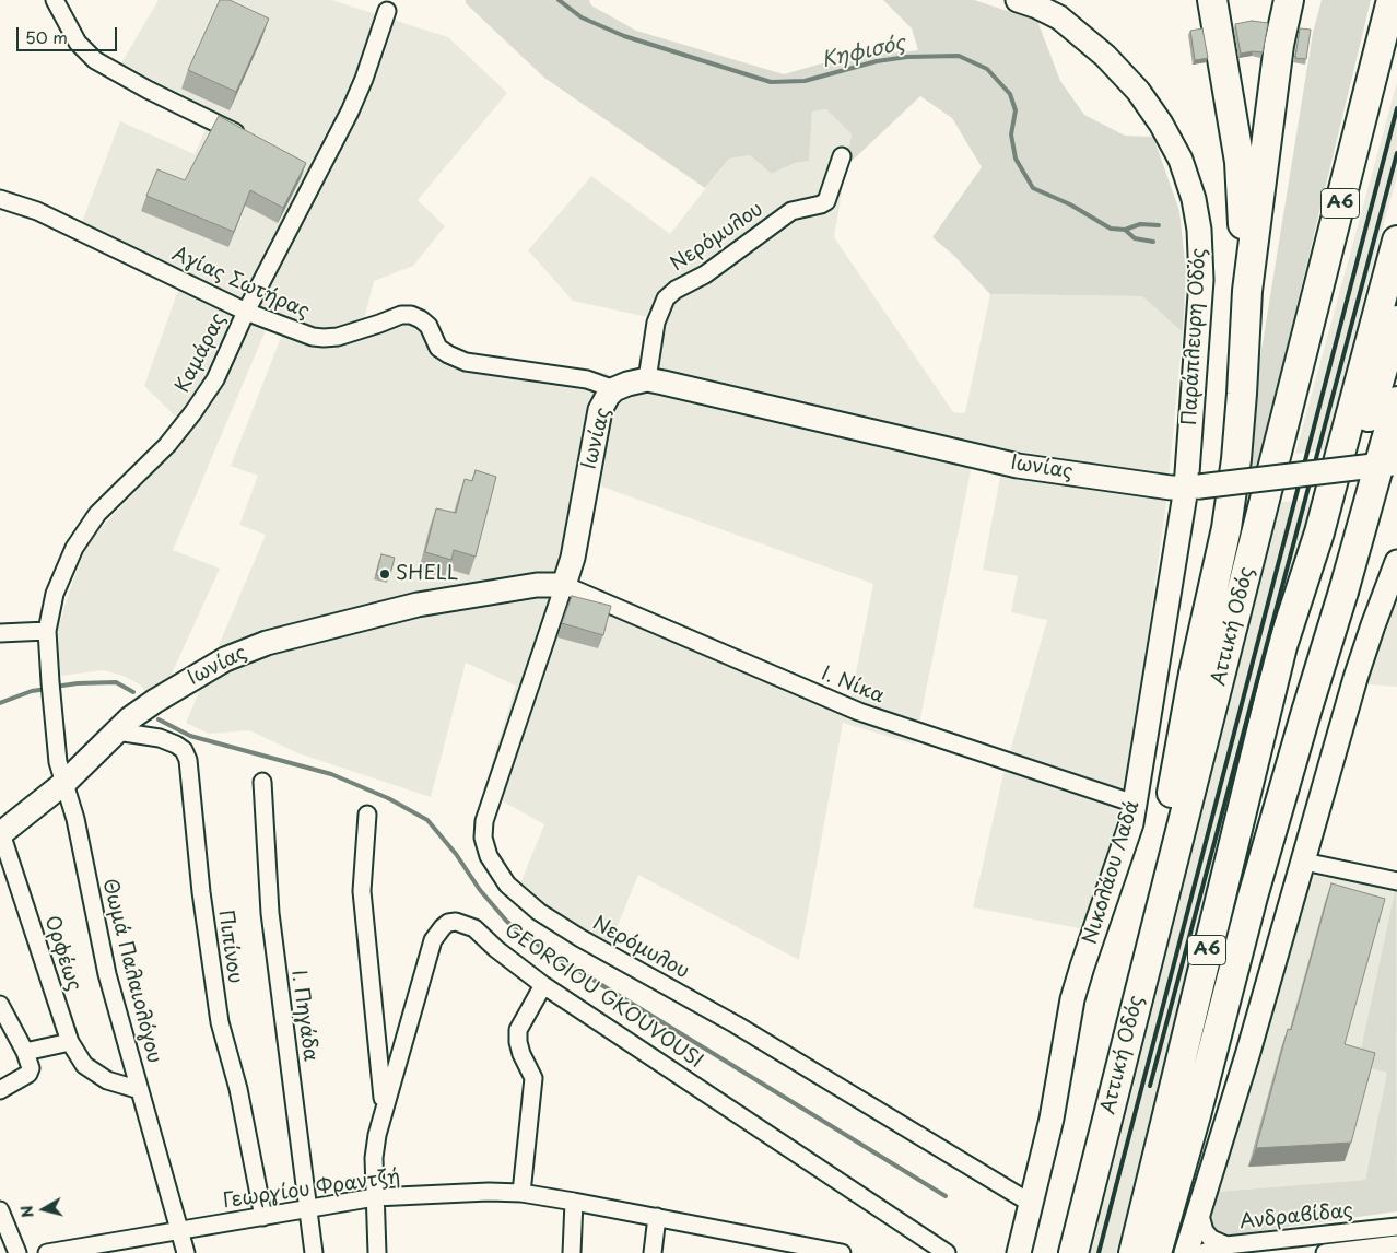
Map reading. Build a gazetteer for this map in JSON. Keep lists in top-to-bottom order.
{
  "streets": {
    "highway": ["Α6", "Αττική Οδός"],
    "street": [
      "Νερόμυλου",
      "Αγίας Σωτήρας",
      "Παράπλευρη Οδός",
      "Καμάρας",
      "Ιωνίας",
      "Ι. Νίκα",
      "Νικολάου Λαδά",
      "Πιπίνου",
      "Ορφέως",
      "Θωμά Παλαιολόγου",
      "GEORGIOU GKOUVOUSI",
      "Ι. Πηγάδα",
      "Γεωργίου Φραντζή",
      "Ανδραβίδας"
    ]
  },
  "crossings": [
    ["Νερόμυλου", "Ιωνίας"],
    ["Νερόμυλου", "Ι. Νίκα"],
    ["Νερόμυλου", "Νικολάου Λαδά"],
    ["Αγίας Σωτήρας", "Καμάρας"],
    ["Αγίας Σωτήρας", "Ιωνίας"],
    ["Παράπλευρη Οδός", "Ιωνίας"],
    ["Παράπλευρη Οδός", "Νικολάου Λαδά"],
    ["Καμάρας", "Θωμά Παλαιολόγου"],
    ["Ιωνίας", "Ι. Νίκα"],
    ["Ιωνίας", "Νικολάου Λαδά"],
    ["Ιωνίας", "Πιπίνου"],
    ["Ιωνίας", "Ορφέως"],
    ["Ιωνίας", "Θωμά Παλαιολόγου"],
    ["Ι. Νίκα", "Νικολάου Λαδά"],
    ["Πιπίνου", "Γεωργίου Φραντζή"],
    ["Ορφέως", "Θωμά Παλαιολόγου"],
    ["Θωμά Παλαιολόγου", "Γεωργίου Φραντζή"],
    ["GEORGIOU GKOUVOUSI", "Γεωργίου Φραντζή"],
    ["Ι. Πηγάδα", "Γεωργίου Φραντζή"]
  ],
  "water": ["Κηφισός"],
  "places": ["SHELL"],
  "scale_bar": "50 m",
  "north": "left"
}
